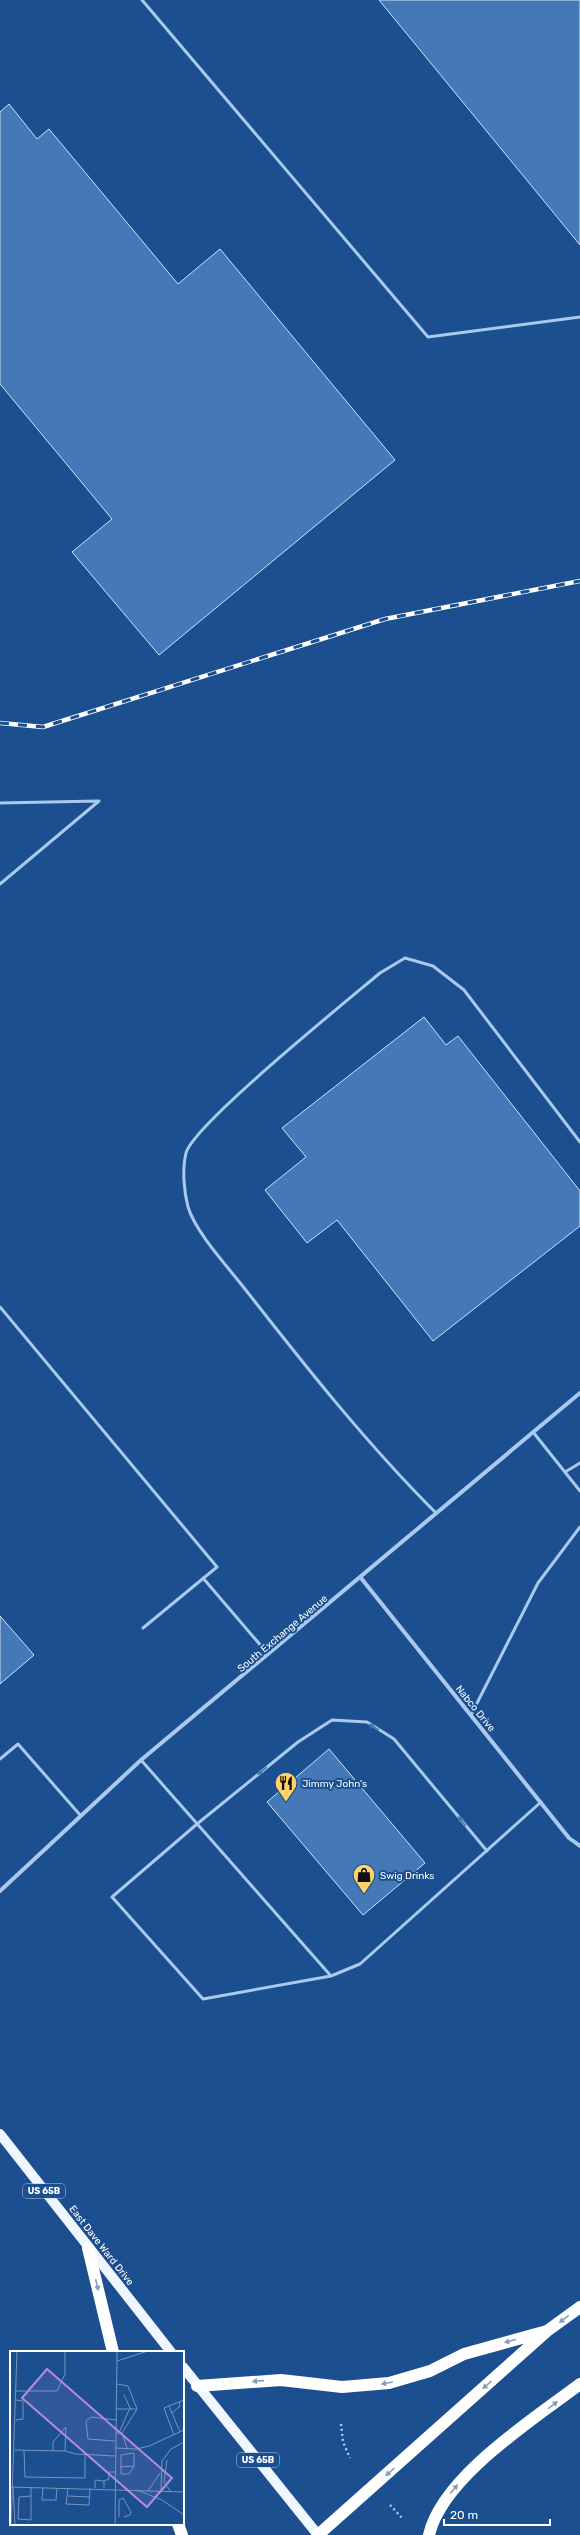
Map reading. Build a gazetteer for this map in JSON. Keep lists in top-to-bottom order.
{
  "streets": {
    "highway": ["US 65B"],
    "main road": ["East Dave Ward Drive"],
    "street": ["South Exchange Avenue", "Nabco Drive"]
  },
  "crossings": [
    ["South Exchange Avenue", "Nabco Drive"],
    ["US 65B", "East Dave Ward Drive"]
  ],
  "places": {
    "restaurant": ["Jimmy John's"],
    "shop": ["Swig Drinks"]
  },
  "scale_bar": "20 m"
}
